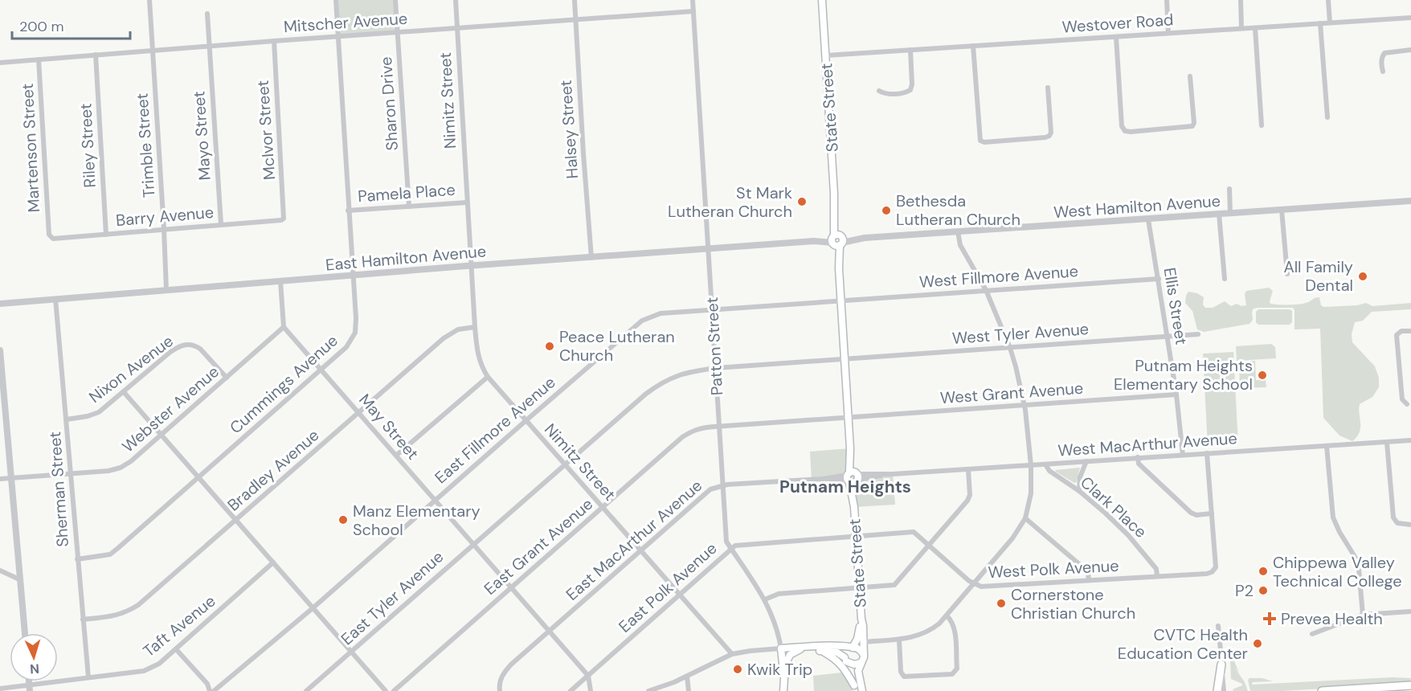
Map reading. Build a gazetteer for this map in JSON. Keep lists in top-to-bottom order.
{
  "streets": {
    "main road": ["State Street", "Patton Street"],
    "street": [
      "Mitscher Avenue",
      "Westover Road",
      "Nimitz Street",
      "Sharon Drive",
      "Halsey Street",
      "McIvor Street",
      "Mayo Street",
      "Riley Street",
      "Trimble Street",
      "Martenson Street",
      "Pamela Place",
      "West Hamilton Avenue",
      "Barry Avenue",
      "East Hamilton Avenue",
      "West Fillmore Avenue",
      "Ellis Street",
      "West Tyler Avenue",
      "Nixon Avenue",
      "Cummings Avenue",
      "West Grant Avenue",
      "Webster Avenue",
      "May Street",
      "East Fillmore Avenue",
      "West MacArthur Avenue",
      "Bradley Avenue",
      "Sherman Street",
      "Clark Place",
      "East MacArthur Avenue",
      "East Grant Avenue",
      "West Polk Avenue",
      "East Polk Avenue",
      "East Tyler Avenue",
      "Taft Avenue"
    ]
  },
  "crossings": [
    ["Mitscher Avenue", "Nimitz Street"],
    ["Mitscher Avenue", "Sharon Drive"],
    ["Mitscher Avenue", "Halsey Street"],
    ["Mitscher Avenue", "McIvor Street"],
    ["Mitscher Avenue", "Mayo Street"],
    ["Mitscher Avenue", "Riley Street"],
    ["Mitscher Avenue", "Trimble Street"],
    ["Mitscher Avenue", "Martenson Street"],
    ["Mitscher Avenue", "Patton Street"],
    ["Mitscher Avenue", "Cummings Avenue"],
    ["Westover Road", "State Street"],
    ["Nimitz Street", "Pamela Place"],
    ["Nimitz Street", "East Hamilton Avenue"],
    ["Nimitz Street", "East Fillmore Avenue"],
    ["Nimitz Street", "Bradley Avenue"],
    ["Nimitz Street", "East MacArthur Avenue"],
    ["Nimitz Street", "East Grant Avenue"],
    ["Nimitz Street", "East Polk Avenue"],
    ["Nimitz Street", "East Tyler Avenue"],
    ["Sharon Drive", "Pamela Place"],
    ["State Street", "West Hamilton Avenue"],
    ["State Street", "East Hamilton Avenue"],
    ["State Street", "West Fillmore Avenue"],
    ["State Street", "West Tyler Avenue"],
    ["State Street", "West Grant Avenue"],
    ["State Street", "East Fillmore Avenue"],
    ["State Street", "West MacArthur Avenue"],
    ["State Street", "East MacArthur Avenue"],
    ["State Street", "East Grant Avenue"],
    ["State Street", "West Polk Avenue"],
    ["State Street", "East Polk Avenue"],
    ["State Street", "East Tyler Avenue"],
    ["Halsey Street", "East Hamilton Avenue"],
    ["McIvor Street", "Barry Avenue"],
    ["Mayo Street", "Barry Avenue"],
    ["Riley Street", "Barry Avenue"],
    ["Trimble Street", "Barry Avenue"],
    ["Trimble Street", "East Hamilton Avenue"],
    ["Martenson Street", "Barry Avenue"],
    ["Pamela Place", "Cummings Avenue"],
    ["West Hamilton Avenue", "East Hamilton Avenue"],
    ["West Hamilton Avenue", "Ellis Street"],
    ["East Hamilton Avenue", "Patton Street"],
    ["East Hamilton Avenue", "Cummings Avenue"],
    ["East Hamilton Avenue", "Sherman Street"],
    ["West Fillmore Avenue", "Ellis Street"],
    ["West Fillmore Avenue", "East Fillmore Avenue"],
    ["Ellis Street", "West Tyler Avenue"],
    ["Ellis Street", "West Grant Avenue"],
    ["Ellis Street", "West MacArthur Avenue"],
    ["West Tyler Avenue", "East Tyler Avenue"],
    ["Patton Street", "East Fillmore Avenue"],
    ["Patton Street", "East MacArthur Avenue"],
    ["Patton Street", "East Grant Avenue"],
    ["Patton Street", "East Polk Avenue"],
    ["Patton Street", "East Tyler Avenue"],
    ["Nixon Avenue", "Webster Avenue"],
    ["Nixon Avenue", "Sherman Street"],
    ["Cummings Avenue", "May Street"],
    ["Cummings Avenue", "Sherman Street"],
    ["West Grant Avenue", "East Grant Avenue"],
    ["Webster Avenue", "May Street"],
    ["Webster Avenue", "Sherman Street"],
    ["May Street", "East Fillmore Avenue"],
    ["May Street", "Bradley Avenue"],
    ["May Street", "East MacArthur Avenue"],
    ["May Street", "East Grant Avenue"],
    ["May Street", "East Polk Avenue"],
    ["May Street", "East Tyler Avenue"],
    ["West MacArthur Avenue", "Clark Place"],
    ["West MacArthur Avenue", "East MacArthur Avenue"],
    ["Bradley Avenue", "Sherman Street"],
    ["Sherman Street", "Taft Avenue"],
    ["Clark Place", "West Polk Avenue"],
    ["West Polk Avenue", "East Polk Avenue"]
  ],
  "districts": ["Putnam Heights"],
  "places": {
    "other": [
      "St Mark Lutheran Church",
      "Bethesda Lutheran Church",
      "All Family Dental",
      "Peace Lutheran Church",
      "Putnam Heights Elementary School",
      "Manz Elementary School",
      "Chippewa Valley Technical College",
      "P2",
      "Cornerstone Christian Church",
      "CVTC Health Education Center",
      "Kwik Trip"
    ],
    "health": ["Prevea Health"]
  },
  "scale_bar": "200 m",
  "north": "bottom"
}
